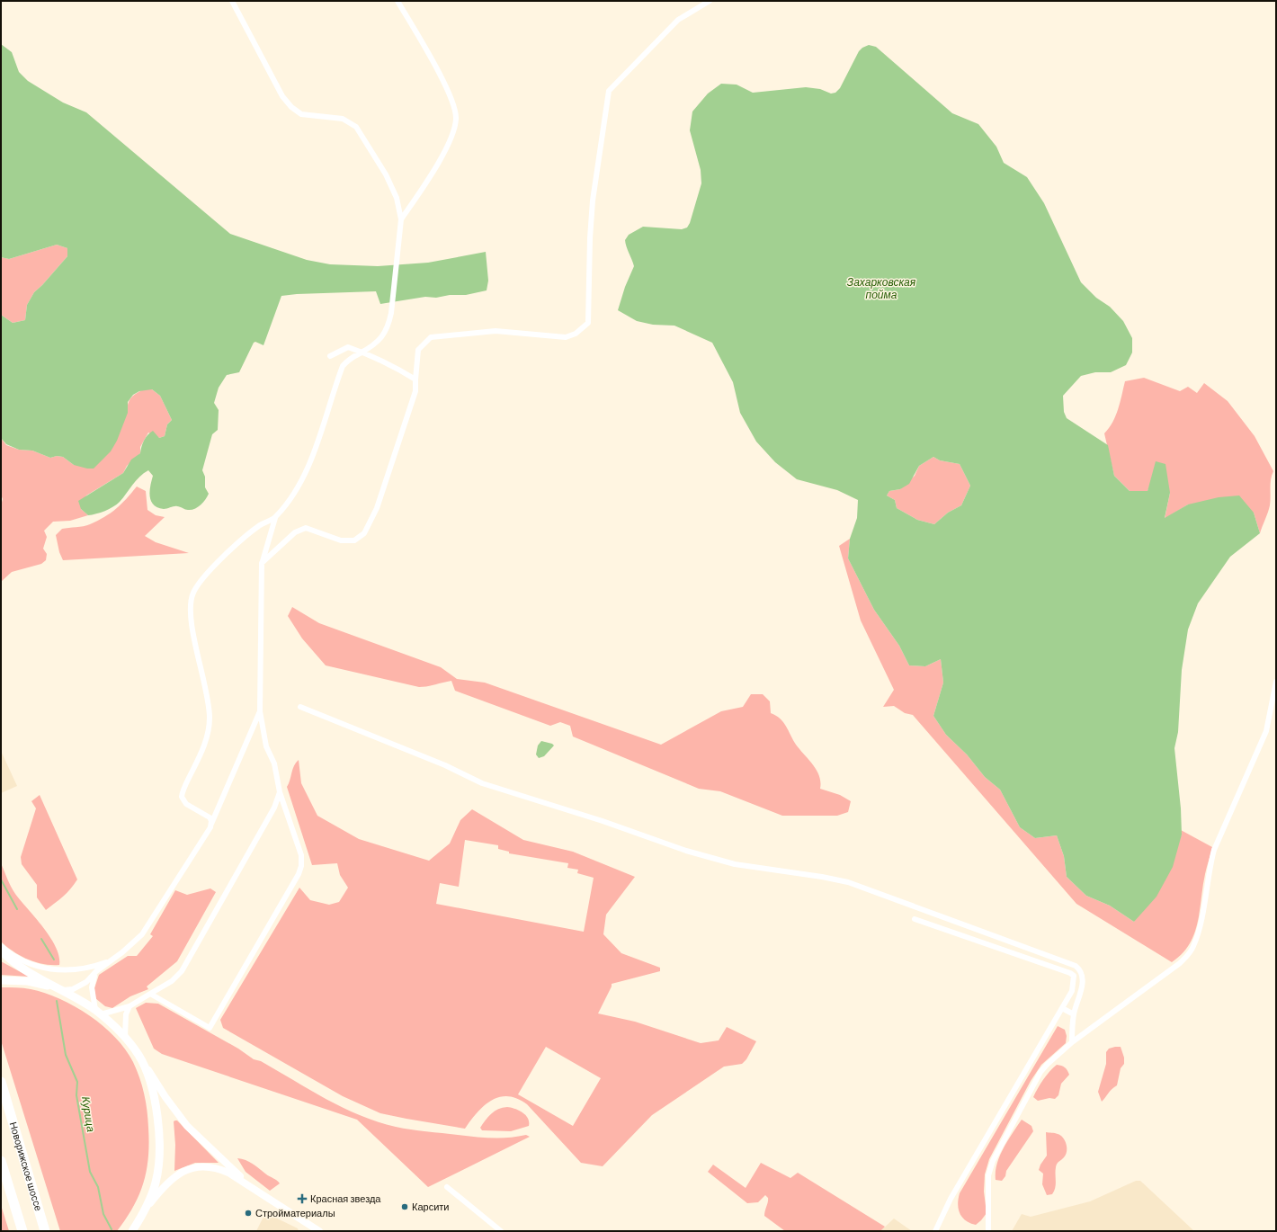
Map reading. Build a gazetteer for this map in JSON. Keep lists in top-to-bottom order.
{
  "streets": {
    "highway": ["Новорижское шоссе"]
  },
  "water": ["Захарковская пойма", "Курица"],
  "places": {
    "health": ["Красная звезда"],
    "other": ["Карсити", "Стройматериалы"]
  }
}
